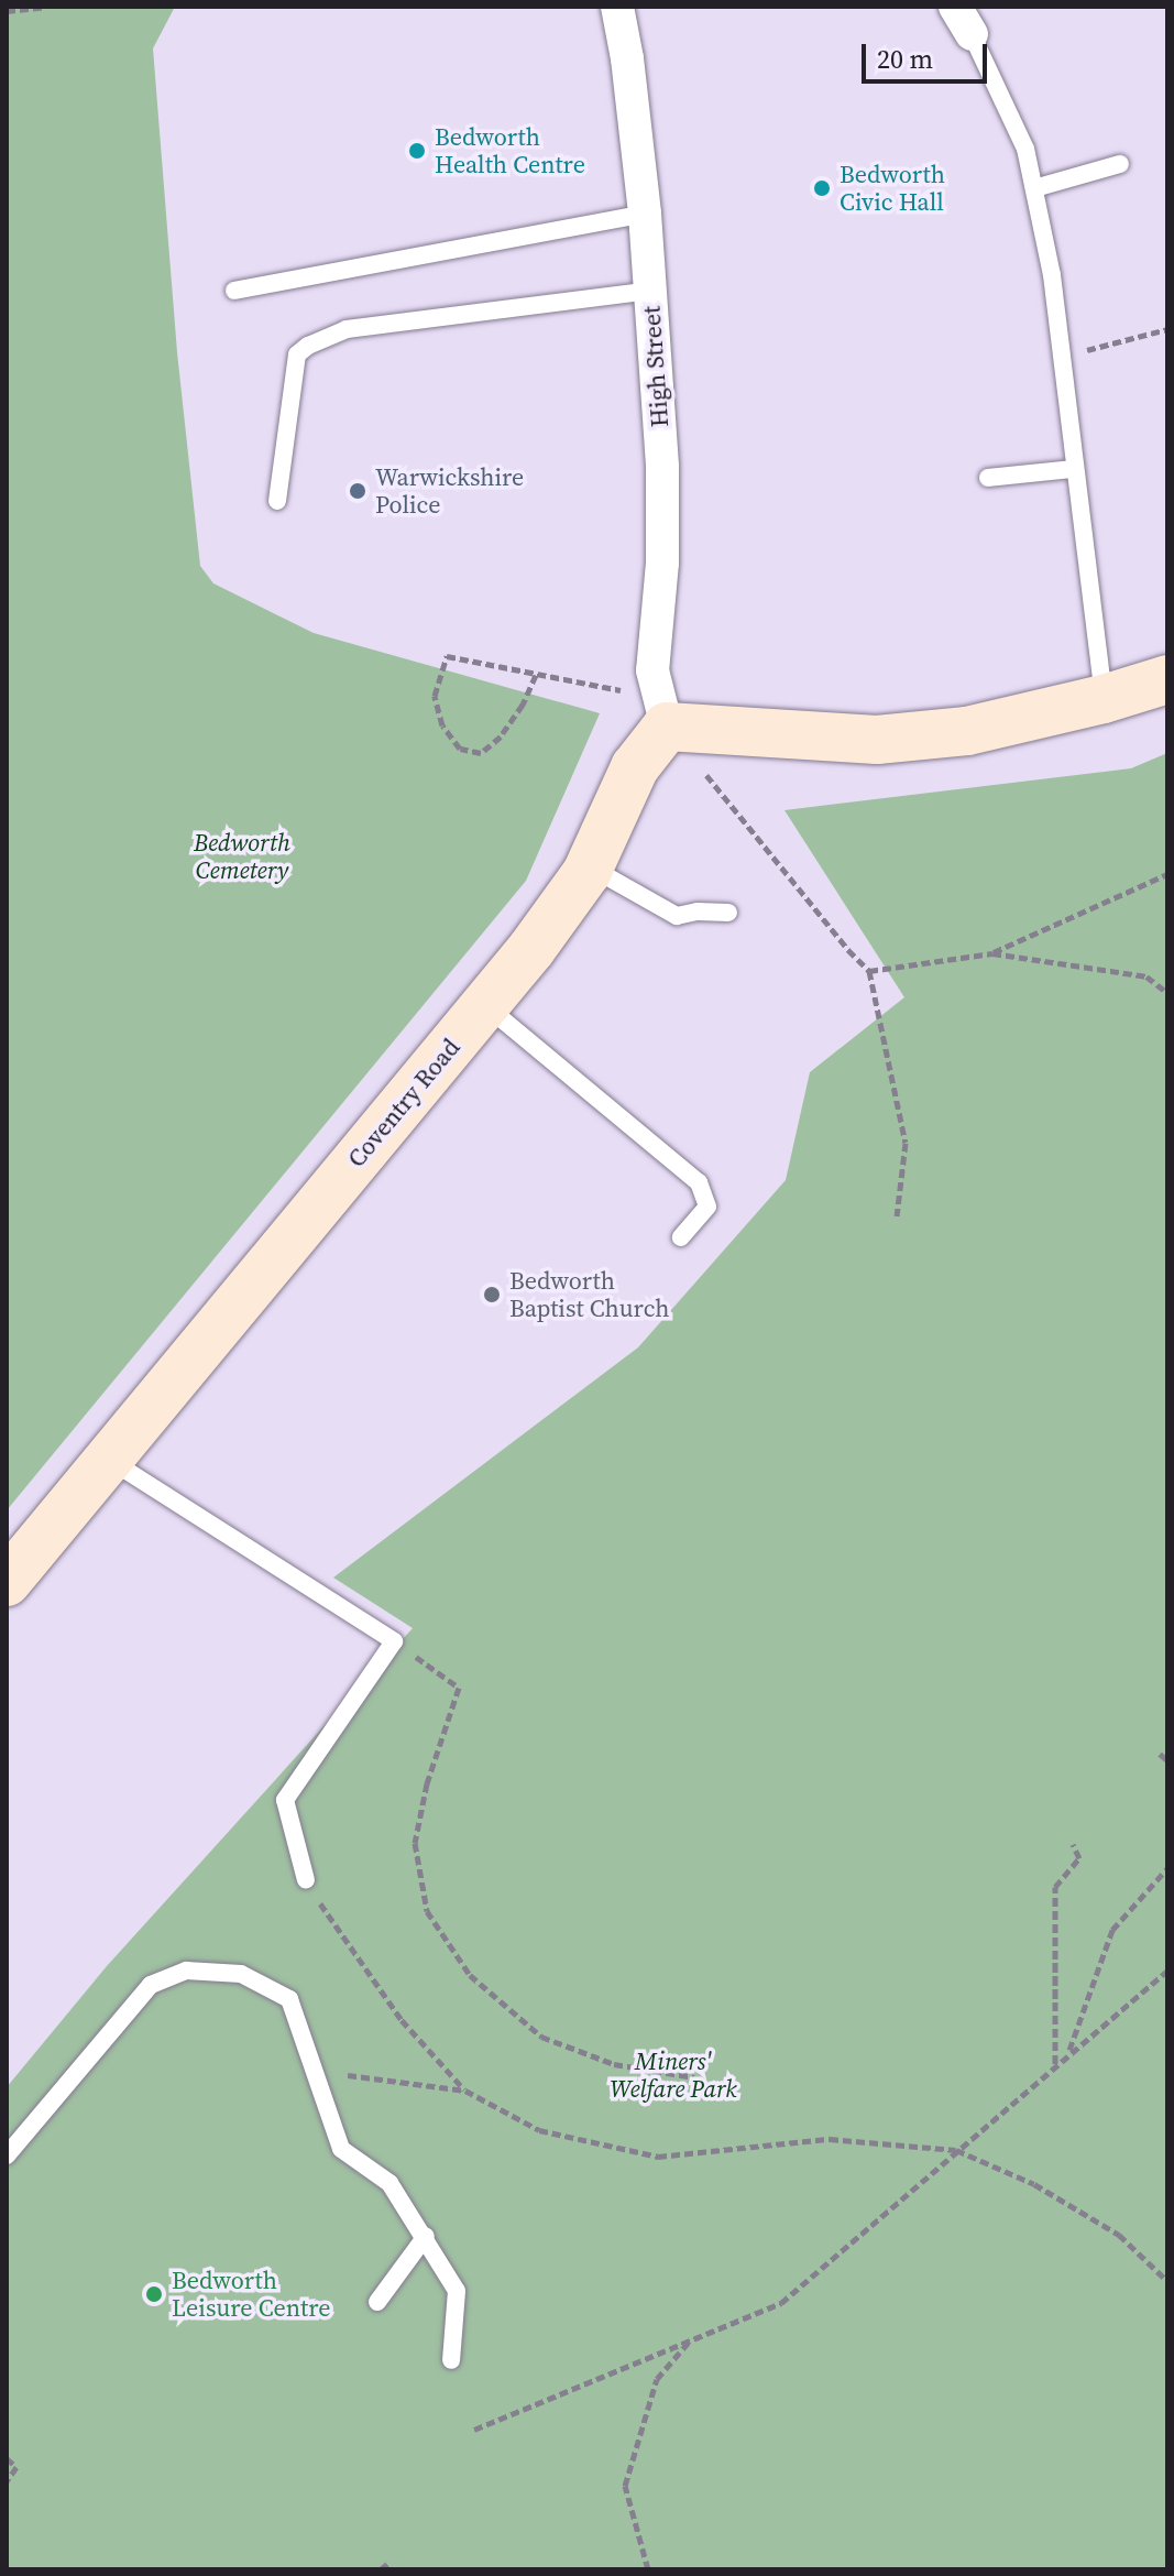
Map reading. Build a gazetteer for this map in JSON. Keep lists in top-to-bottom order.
{
  "streets": {
    "main road": ["Coventry Road"],
    "street": ["High Street"]
  },
  "crossings": [
    ["High Street", "Coventry Road"]
  ],
  "parks": ["Bedworth Cemetery", "Miners' Welfare Park"],
  "places": [
    "Bedworth Health Centre",
    "Bedworth Civic Hall",
    "Warwickshire Police",
    "Bedworth Baptist Church",
    "Bedworth Leisure Centre"
  ],
  "scale_bar": "20 m"
}
